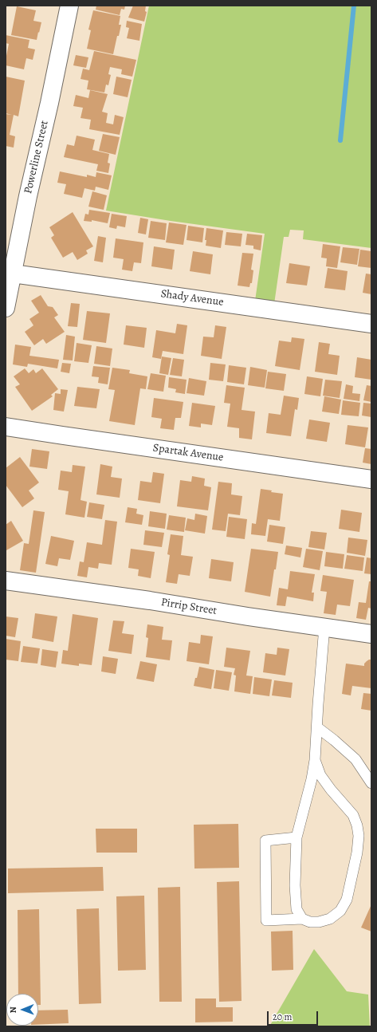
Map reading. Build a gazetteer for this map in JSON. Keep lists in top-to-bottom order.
{
  "streets": {
    "street": [
      "Powerline Street",
      "Shady Avenue",
      "Spartak Avenue",
      "Pirrip Street"
    ]
  },
  "crossings": [
    ["Powerline Street", "Shady Avenue"]
  ],
  "scale_bar": "20 m",
  "north": "left"
}
